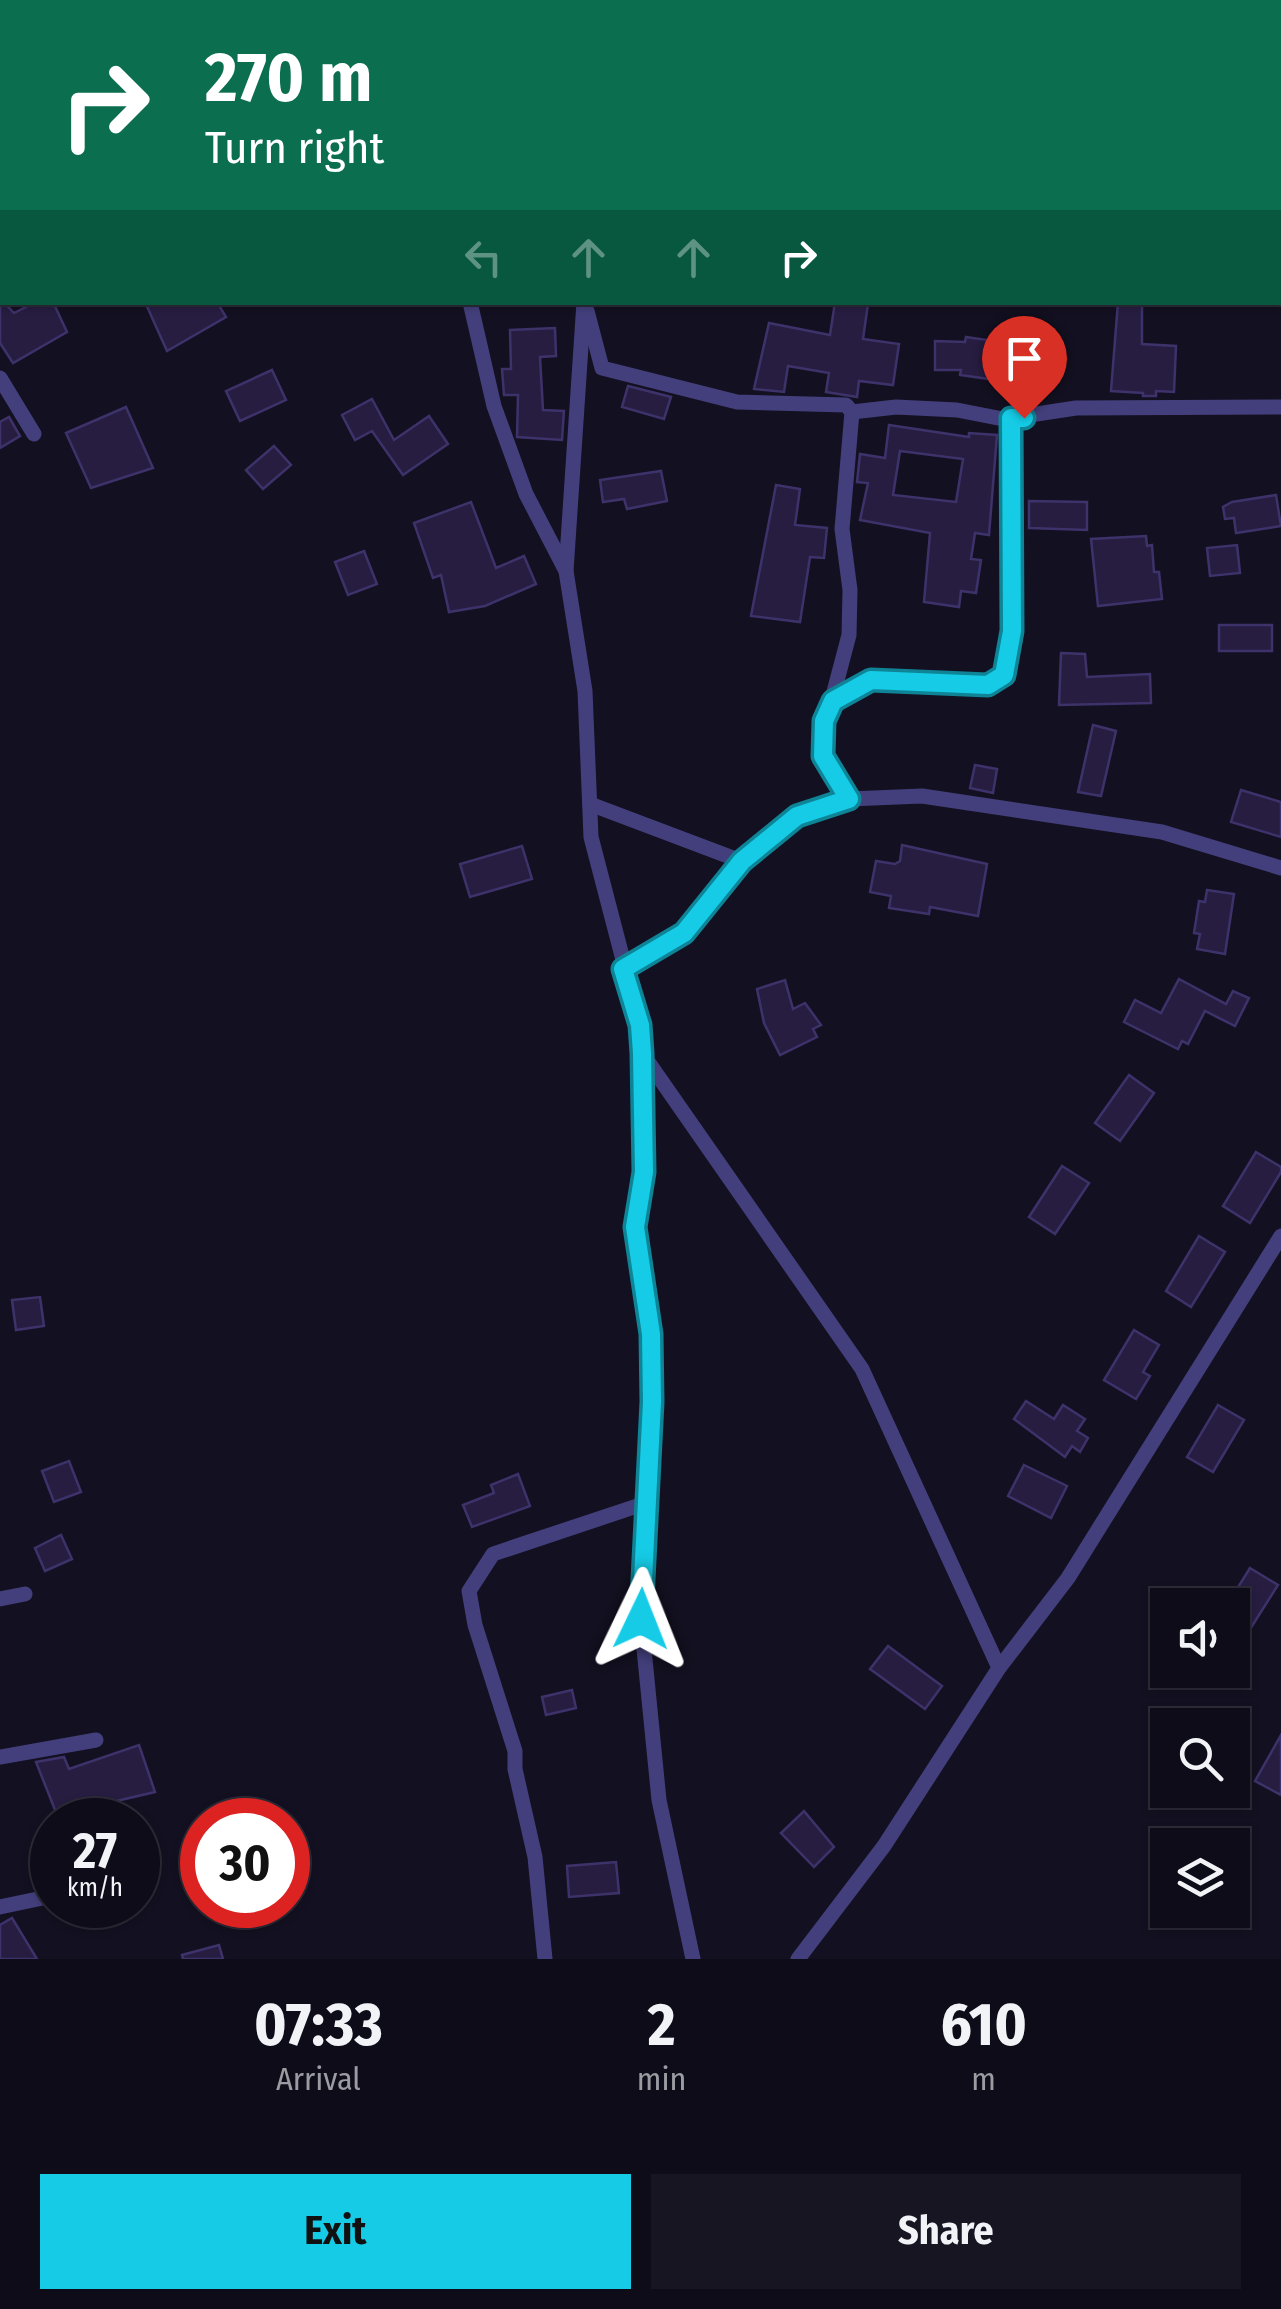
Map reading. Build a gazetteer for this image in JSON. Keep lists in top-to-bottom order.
{
  "page": {
    "turn": ["270 m", "Turn right"],
    "speed": "27 km/h",
    "limit": "30",
    "eta": [
      "07:33",
      "Arrival",
      "2",
      "min",
      "610",
      "m"
    ],
    "buttons": ["Exit", "Share"]
  }
}
